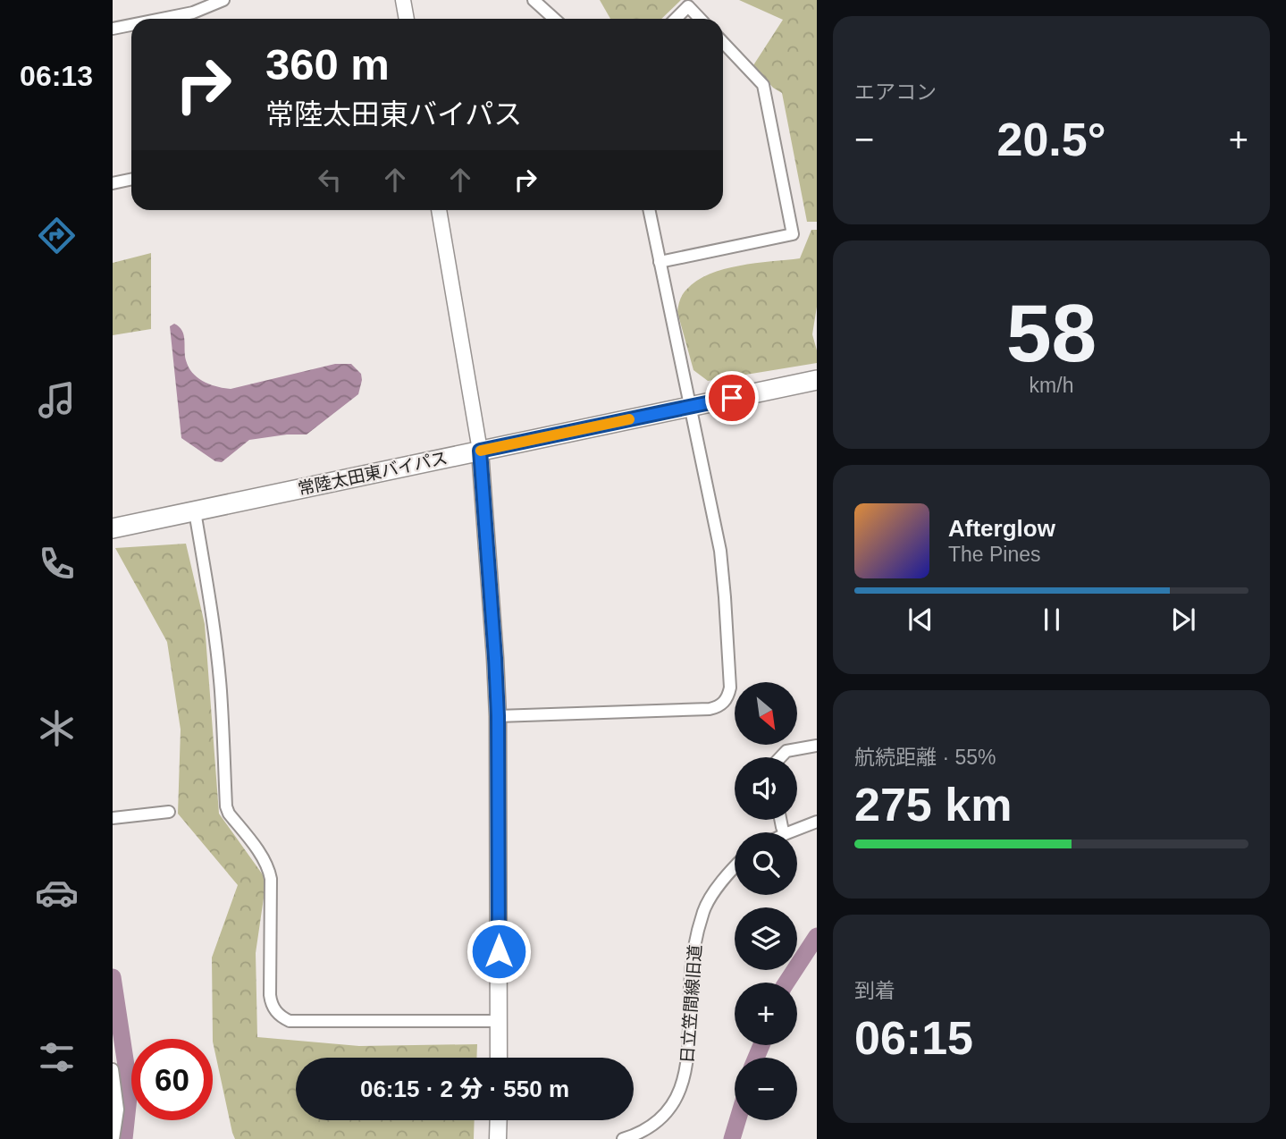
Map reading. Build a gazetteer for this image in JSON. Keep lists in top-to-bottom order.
{
  "streets": {
    "highway": ["常陸太田東バイパス"],
    "street": ["日立笠間線旧道"]
  },
  "north": "bottom right",
  "page": {
    "tabs": "06:13",
    "tile": [
      "エアコン",
      ["58", "km/h"],
      ["航続距離 · 55%", "275 km"],
      ["到着", "06:15"]
    ],
    "turn": ["360 m", "常陸太田東バイパス"],
    "heat": ["−", "20.5°", "+"],
    "song": ["Afterglow", "The Pines"],
    "map_buttons": ["+", "−"],
    "limit": "60",
    "trip": "06:15 · 2 分 · 550 m"
  }
}
